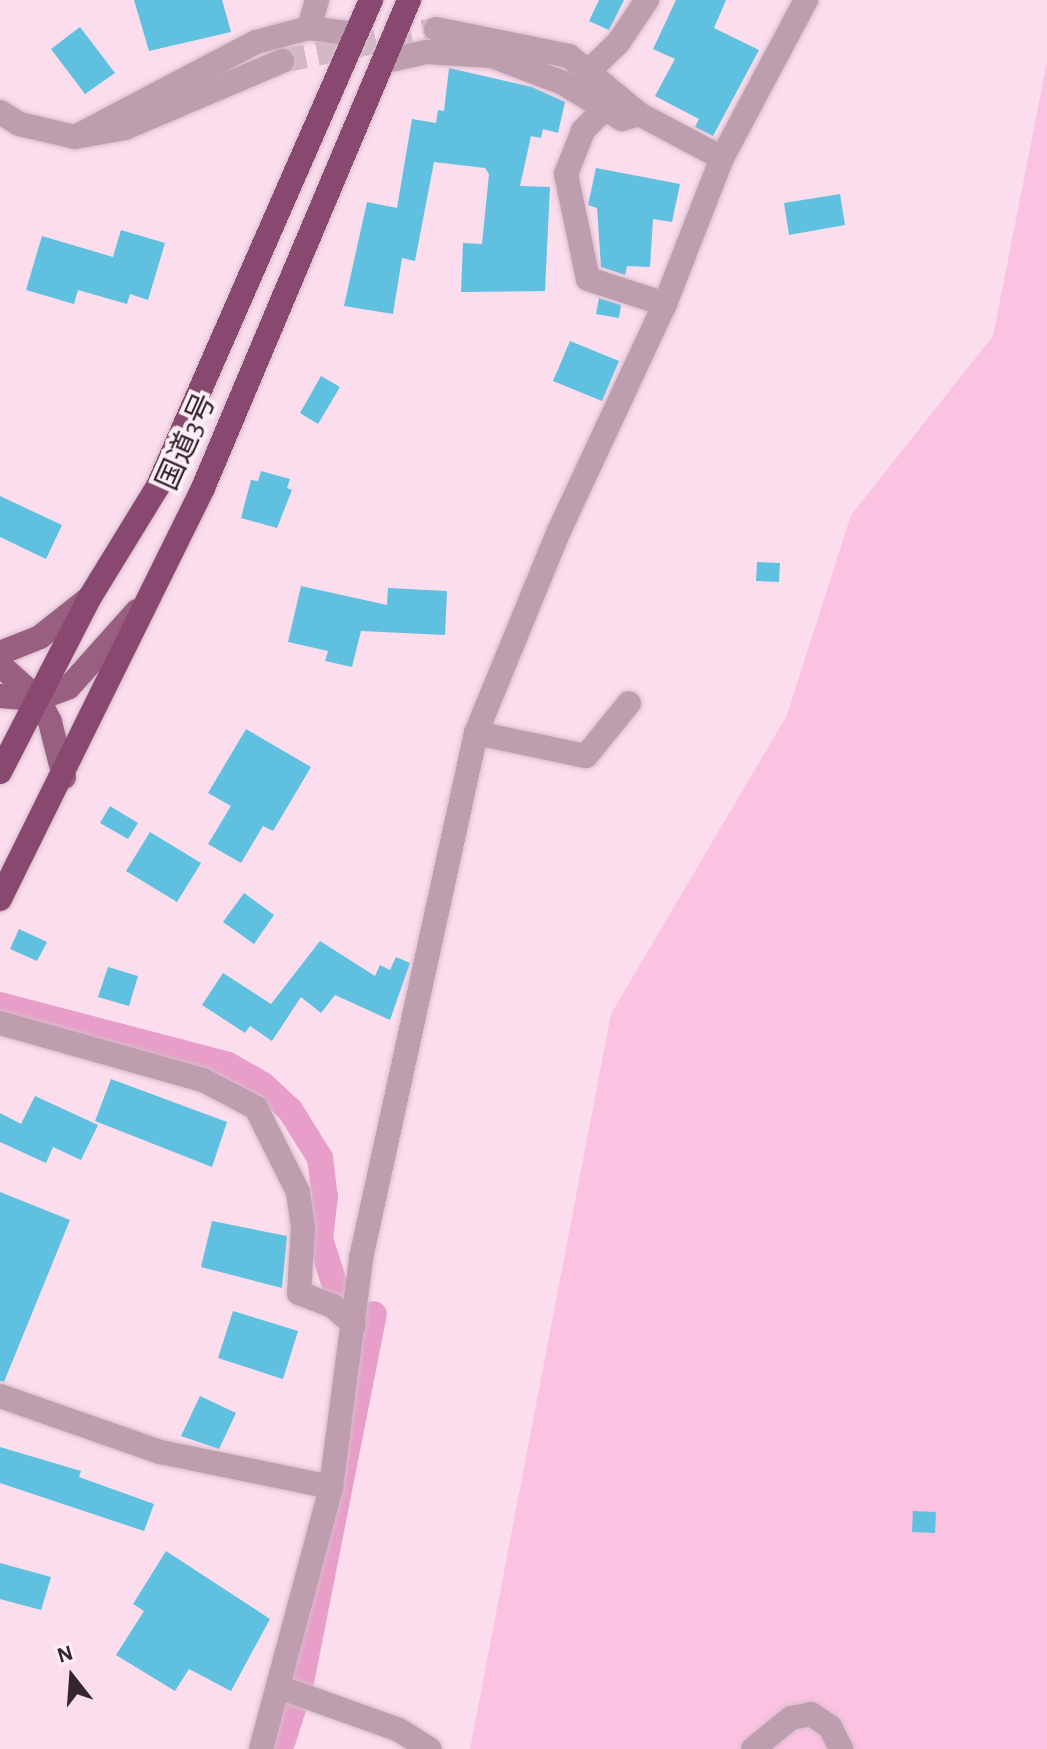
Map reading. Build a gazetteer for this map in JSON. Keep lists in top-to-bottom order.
{
  "streets": {
    "highway": ["国道3号"]
  },
  "north": "top"
}
